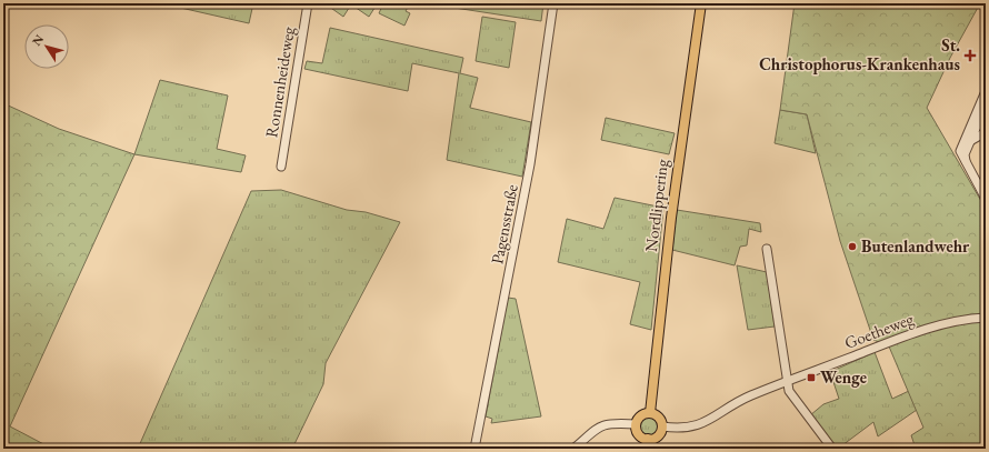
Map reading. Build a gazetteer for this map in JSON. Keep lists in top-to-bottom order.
{
  "streets": {
    "main road": ["Nordlippering"],
    "street": ["Ronnenheideweg", "Pagensstraße", "Goetheweg"]
  },
  "crossings": [
    ["Nordlippering", "Goetheweg"]
  ],
  "places": {
    "health": ["St. Christophorus-Krankenhaus"],
    "other": ["Butenlandwehr"],
    "transit": ["Wenge"]
  },
  "north": "top left"
}
